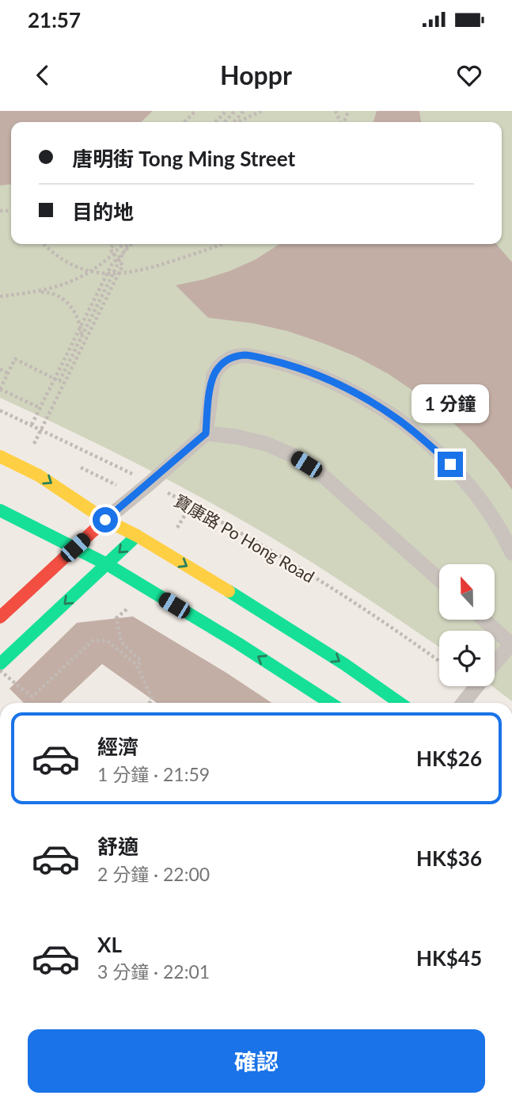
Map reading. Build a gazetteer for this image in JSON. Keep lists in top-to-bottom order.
{
  "streets": {
    "path": ["寶康路 Po Hong Road"]
  },
  "north": "top",
  "page": {
    "status": "21:57",
    "header": "Hoppr",
    "banner": ["唐明街 Tong Ming Street", "目的地"],
    "bubble": "1 分鐘",
    "list": [
      {
        "name": "經濟",
        "note": "1 分鐘 · 21:59",
        "value": "HK$26"
      },
      {
        "name": "舒適",
        "note": "2 分鐘 · 22:00",
        "value": "HK$36"
      },
      {
        "name": "XL",
        "note": "3 分鐘 · 22:01",
        "value": "HK$45"
      }
    ],
    "buttons": "確認"
  }
}
